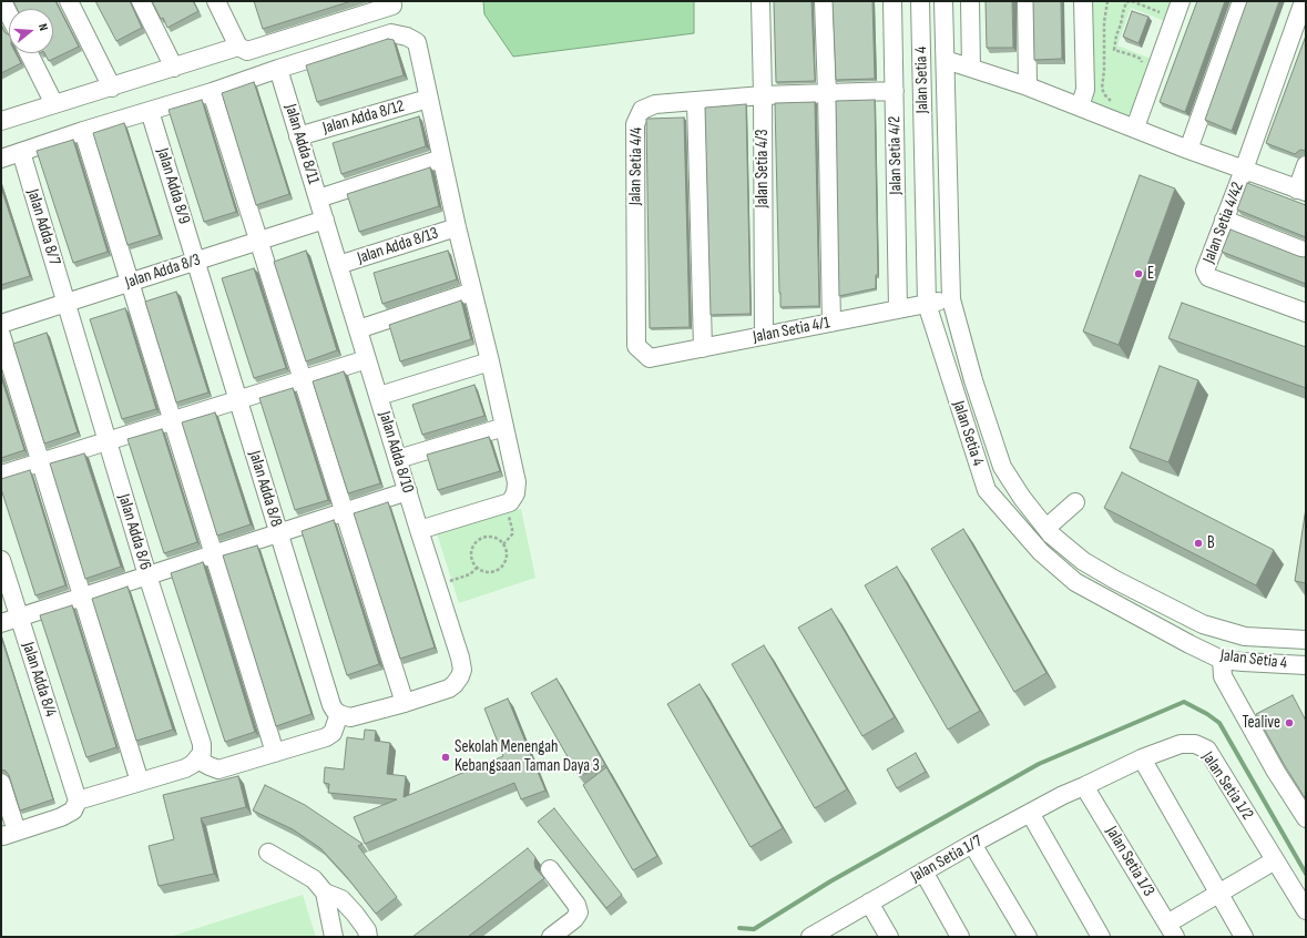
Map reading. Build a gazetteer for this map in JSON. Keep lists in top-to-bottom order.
{
  "streets": {
    "street": [
      "Jalan Setia 4",
      "Jalan Adda 8/12",
      "Jalan Adda 8/11",
      "Jalan Setia 4/2",
      "Jalan Setia 4/4",
      "Jalan Setia 4/3",
      "Jalan Adda 8/9",
      "Jalan Setia 4/42",
      "Jalan Adda 8/7",
      "Jalan Adda 8/13",
      "Jalan Adda 8/3",
      "Jalan Setia 4/1",
      "Jalan Adda 8/10",
      "Jalan Adda 8/8",
      "Jalan Adda 8/6",
      "Jalan Adda 8/4",
      "Jalan Setia 1/2",
      "Jalan Setia 1/7",
      "Jalan Setia 1/3"
    ]
  },
  "crossings": [
    ["Jalan Setia 4", "Jalan Setia 4/1"],
    ["Jalan Adda 8/12", "Jalan Adda 8/11"],
    ["Jalan Adda 8/11", "Jalan Adda 8/3"],
    ["Jalan Adda 8/11", "Jalan Adda 8/10"],
    ["Jalan Setia 4/2", "Jalan Setia 4/4"],
    ["Jalan Setia 4/2", "Jalan Setia 4/1"],
    ["Jalan Setia 4/4", "Jalan Setia 4/3"],
    ["Jalan Setia 4/4", "Jalan Setia 4/1"],
    ["Jalan Setia 4/3", "Jalan Setia 4/1"],
    ["Jalan Adda 8/9", "Jalan Adda 8/3"],
    ["Jalan Adda 8/9", "Jalan Adda 8/8"],
    ["Jalan Adda 8/7", "Jalan Adda 8/3"],
    ["Jalan Adda 8/7", "Jalan Adda 8/6"],
    ["Jalan Adda 8/13", "Jalan Adda 8/10"],
    ["Jalan Adda 8/3", "Jalan Adda 8/10"],
    ["Jalan Adda 8/3", "Jalan Adda 8/8"],
    ["Jalan Adda 8/3", "Jalan Adda 8/6"],
    ["Jalan Setia 1/2", "Jalan Setia 1/7"],
    ["Jalan Setia 1/2", "Jalan Setia 1/3"],
    ["Jalan Setia 1/7", "Jalan Setia 1/3"]
  ],
  "places": [
    "E",
    "B",
    "Tealive",
    "Sekolah Menengah Kebangsaan Taman Daya 3"
  ],
  "north": "right"
}
